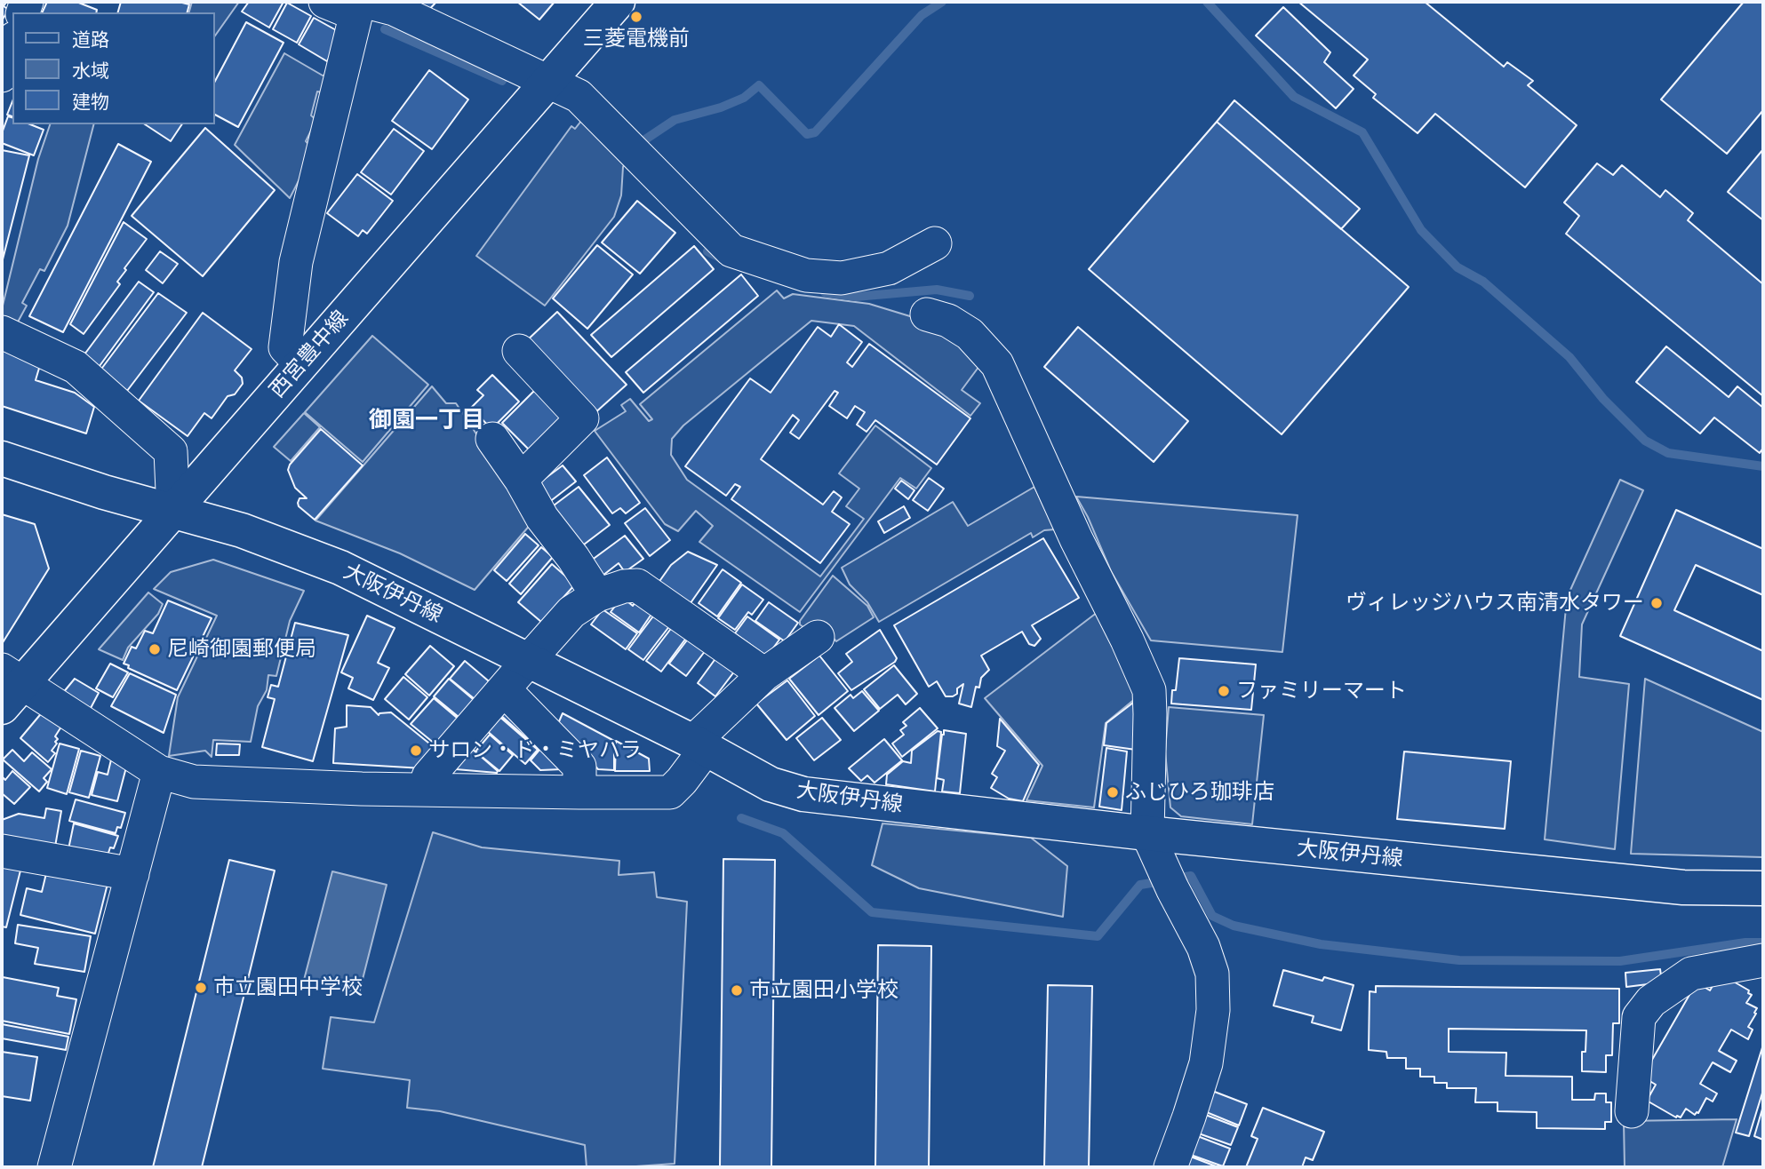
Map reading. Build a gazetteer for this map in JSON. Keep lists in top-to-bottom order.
{
  "streets": {
    "main road": ["西宮豊中線", "大阪伊丹線"]
  },
  "crossings": [
    ["西宮豊中線", "大阪伊丹線"]
  ],
  "districts": ["御園一丁目"],
  "places": [
    "三菱電機前",
    "ヴィレッジハウス南清水タワー",
    "尼崎御園郵便局",
    "ファミリーマート",
    "サロン・ド・ミヤハラ",
    "ふじひろ珈琲店",
    "市立園田中学校",
    "市立園田小学校"
  ],
  "legend": ["道路", "水域", "建物"]
}
